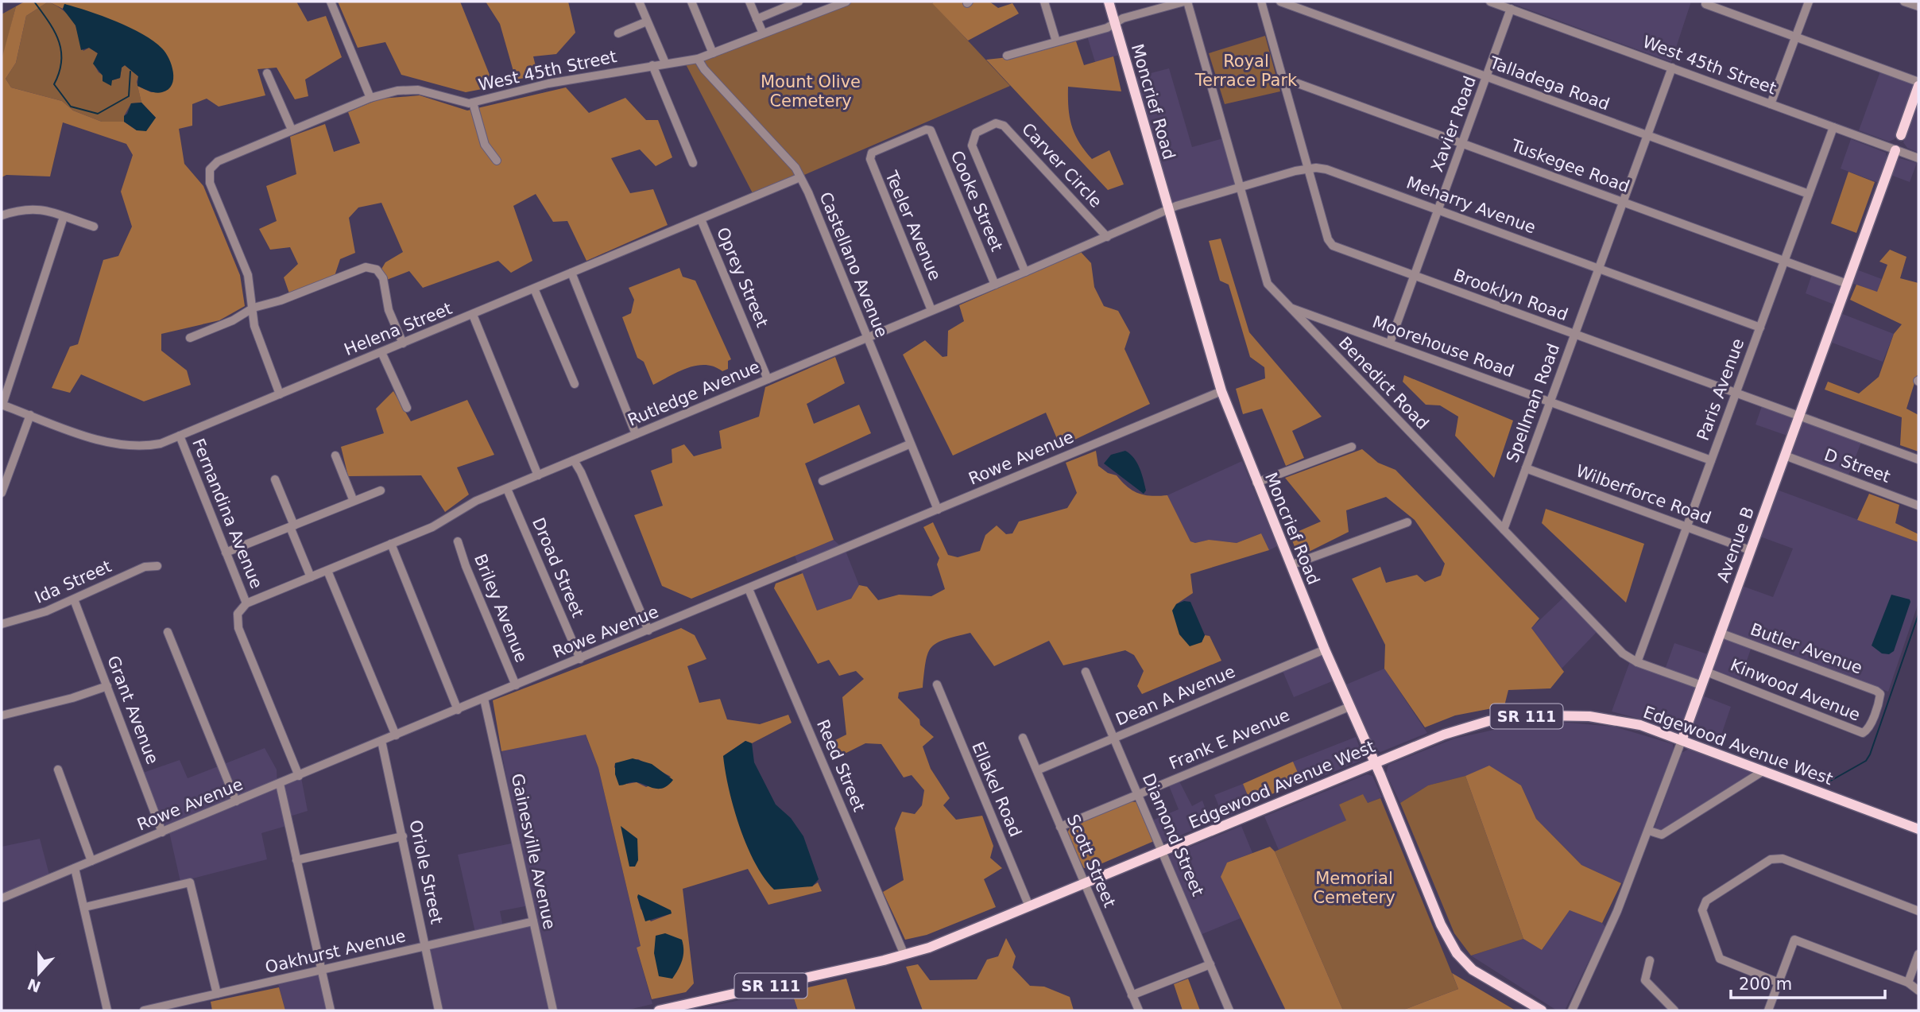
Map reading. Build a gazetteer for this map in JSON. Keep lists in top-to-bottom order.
{
  "streets": {
    "main road": [
      "Moncrief Road",
      "Avenue B",
      "SR 111",
      "Edgewood Avenue West"
    ],
    "street": [
      "West 45th Street",
      "Talladega Road",
      "Xavier Road",
      "Carver Circle",
      "Tuskegee Road",
      "Cooke Street",
      "Meharry Avenue",
      "Teeler Avenue",
      "Castellano Avenue",
      "Oprey Street",
      "Brooklyn Road",
      "Helena Street",
      "Moorehouse Road",
      "Benedict Road",
      "Paris Avenue",
      "Rutledge Avenue",
      "Spellman Road",
      "Rowe Avenue",
      "D Street",
      "Wilberforce Road",
      "Fernandina Avenue",
      "Droad Street",
      "Ida Street",
      "Briley Avenue",
      "Butler Avenue",
      "Kinwood Avenue",
      "Dean A Avenue",
      "Grant Avenue",
      "Frank E Avenue",
      "Reed Street",
      "Ellakel Road",
      "Diamond Street",
      "Gainesville Avenue",
      "Scott Street",
      "Oriole Street",
      "Oakhurst Avenue"
    ]
  },
  "crossings": [
    ["West 45th Street", "Xavier Road"],
    ["West 45th Street", "Castellano Avenue"],
    ["West 45th Street", "Paris Avenue"],
    ["West 45th Street", "Spellman Road"],
    ["West 45th Street", "Avenue B"],
    ["Talladega Road", "Xavier Road"],
    ["Talladega Road", "Paris Avenue"],
    ["Talladega Road", "Spellman Road"],
    ["Moncrief Road", "Meharry Avenue"],
    ["Moncrief Road", "Rutledge Avenue"],
    ["Moncrief Road", "Rowe Avenue"],
    ["Moncrief Road", "Dean A Avenue"],
    ["Moncrief Road", "Frank E Avenue"],
    ["Moncrief Road", "Edgewood Avenue West"],
    ["Xavier Road", "Tuskegee Road"],
    ["Xavier Road", "Meharry Avenue"],
    ["Xavier Road", "Brooklyn Road"],
    ["Xavier Road", "Moorehouse Road"],
    ["Carver Circle", "Rutledge Avenue"],
    ["Tuskegee Road", "Brooklyn Road"],
    ["Tuskegee Road", "Paris Avenue"],
    ["Tuskegee Road", "Spellman Road"],
    ["Tuskegee Road", "Avenue B"],
    ["Cooke Street", "Teeler Avenue"],
    ["Cooke Street", "Rutledge Avenue"],
    ["Meharry Avenue", "Brooklyn Road"],
    ["Meharry Avenue", "Benedict Road"],
    ["Meharry Avenue", "Paris Avenue"],
    ["Meharry Avenue", "Rutledge Avenue"],
    ["Meharry Avenue", "Spellman Road"],
    ["Teeler Avenue", "Rutledge Avenue"],
    ["Castellano Avenue", "Helena Street"],
    ["Castellano Avenue", "Rutledge Avenue"],
    ["Castellano Avenue", "Rowe Avenue"],
    ["Oprey Street", "Helena Street"],
    ["Oprey Street", "Rutledge Avenue"],
    ["Brooklyn Road", "Paris Avenue"],
    ["Brooklyn Road", "Spellman Road"],
    ["Brooklyn Road", "Avenue B"],
    ["Helena Street", "Fernandina Avenue"],
    ["Moorehouse Road", "Benedict Road"],
    ["Moorehouse Road", "Paris Avenue"],
    ["Moorehouse Road", "Spellman Road"],
    ["Benedict Road", "Paris Avenue"],
    ["Benedict Road", "Spellman Road"],
    ["Benedict Road", "Avenue B"],
    ["Paris Avenue", "Wilberforce Road"],
    ["Rutledge Avenue", "Fernandina Avenue"],
    ["Rutledge Avenue", "Droad Street"],
    ["Spellman Road", "Wilberforce Road"],
    ["Rowe Avenue", "Fernandina Avenue"],
    ["Rowe Avenue", "Droad Street"],
    ["Rowe Avenue", "Briley Avenue"],
    ["Rowe Avenue", "Grant Avenue"],
    ["Rowe Avenue", "Reed Street"],
    ["Rowe Avenue", "Gainesville Avenue"],
    ["Rowe Avenue", "Oriole Street"],
    ["D Street", "Avenue B"],
    ["Wilberforce Road", "Avenue B"],
    ["Avenue B", "Butler Avenue"],
    ["Avenue B", "Kinwood Avenue"],
    ["Avenue B", "Edgewood Avenue West"],
    ["Ida Street", "Grant Avenue"],
    ["Butler Avenue", "Kinwood Avenue"],
    ["Dean A Avenue", "Diamond Street"],
    ["Dean A Avenue", "Scott Street"],
    ["Frank E Avenue", "Diamond Street"],
    ["Frank E Avenue", "Scott Street"],
    ["Edgewood Avenue West", "Reed Street"],
    ["Edgewood Avenue West", "Ellakel Road"],
    ["Edgewood Avenue West", "Diamond Street"],
    ["Edgewood Avenue West", "Scott Street"],
    ["Gainesville Avenue", "Oakhurst Avenue"],
    ["Oriole Street", "Oakhurst Avenue"]
  ],
  "parks": ["Royal Terrace Park", "Mount Olive Cemetery", "Memorial Cemetery"],
  "scale_bar": "200 m",
  "north": "bottom"
}
